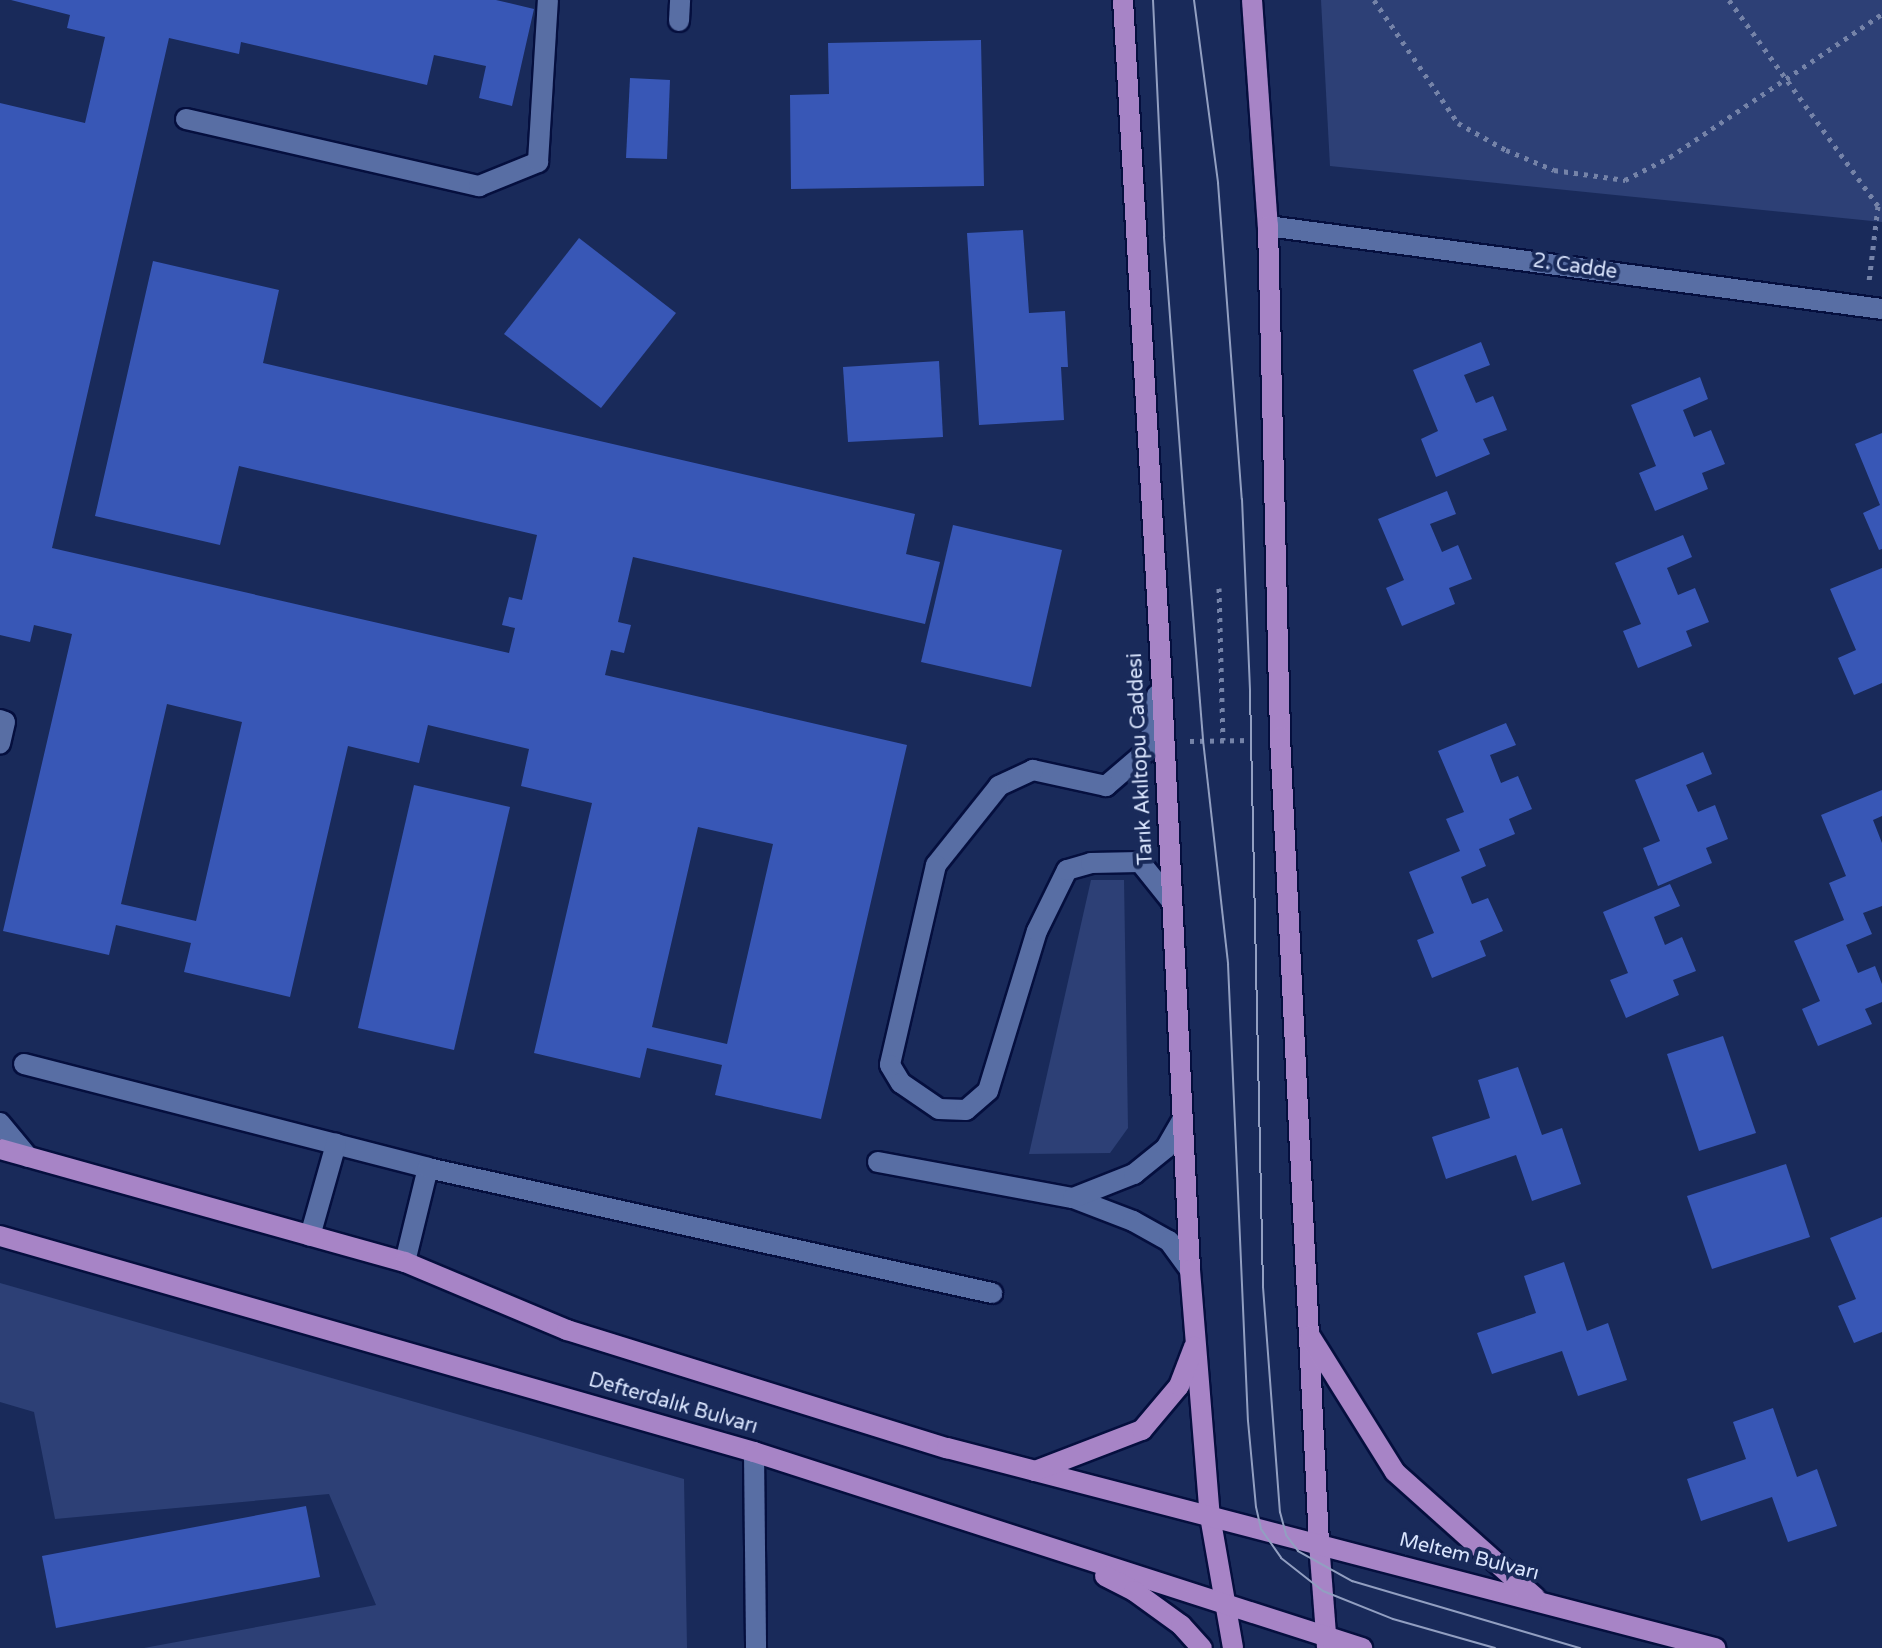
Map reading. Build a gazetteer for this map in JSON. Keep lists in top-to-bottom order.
{
  "streets": {
    "main road": ["Tarık Akıltopu Caddesi", "Defterdalık Bulvarı", "Meltem Bulvarı"],
    "street": ["2. Cadde"]
  },
  "crossings": [
    ["Tarık Akıltopu Caddesi", "Defterdalık Bulvarı"],
    ["Tarık Akıltopu Caddesi", "Meltem Bulvarı"],
    ["Defterdalık Bulvarı", "Meltem Bulvarı"]
  ]
}
